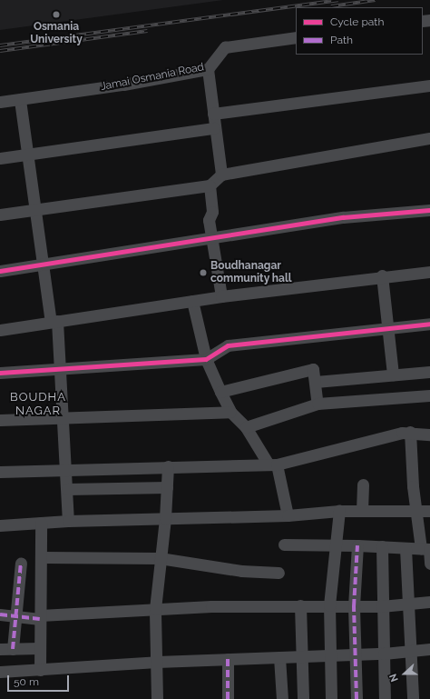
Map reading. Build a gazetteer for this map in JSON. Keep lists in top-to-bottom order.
{
  "streets": {
    "street": ["Jamai Osmania Road"]
  },
  "districts": ["BOUDHA NAGAR"],
  "places": ["Osmania University", "Boudhanagar community hall"],
  "legend": ["Cycle path", "Path"],
  "scale_bar": "50 m",
  "north": "left"
}
